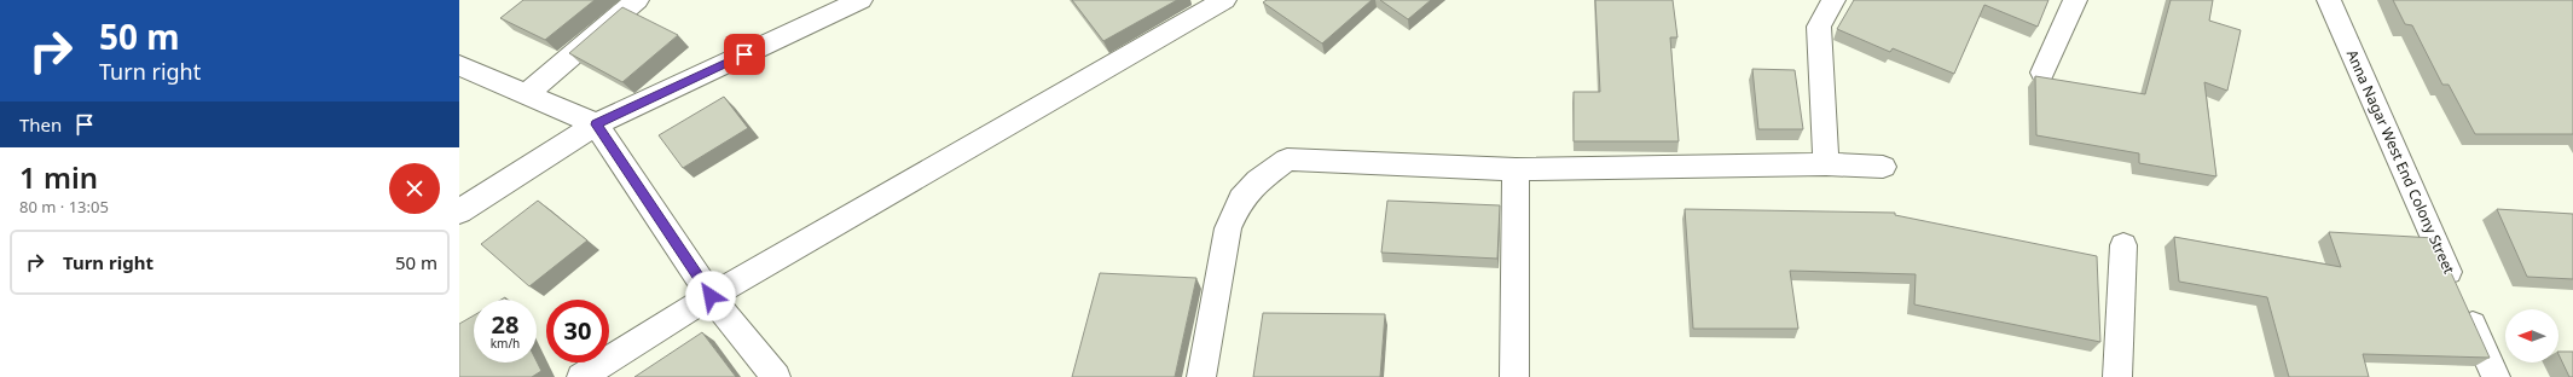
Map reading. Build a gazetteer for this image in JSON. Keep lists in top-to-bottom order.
{
  "streets": {
    "street": ["Anna Nagar West End Colony Street"]
  },
  "north": "left",
  "page": {
    "turn": ["50 m", "Turn right"],
    "then": "Then",
    "heading": ["1 min", "80 m · 13:05"],
    "list": [
      {
        "name": "Turn right",
        "value": "50 m"
      }
    ],
    "speed": "28 km/h",
    "limit": "30"
  }
}
